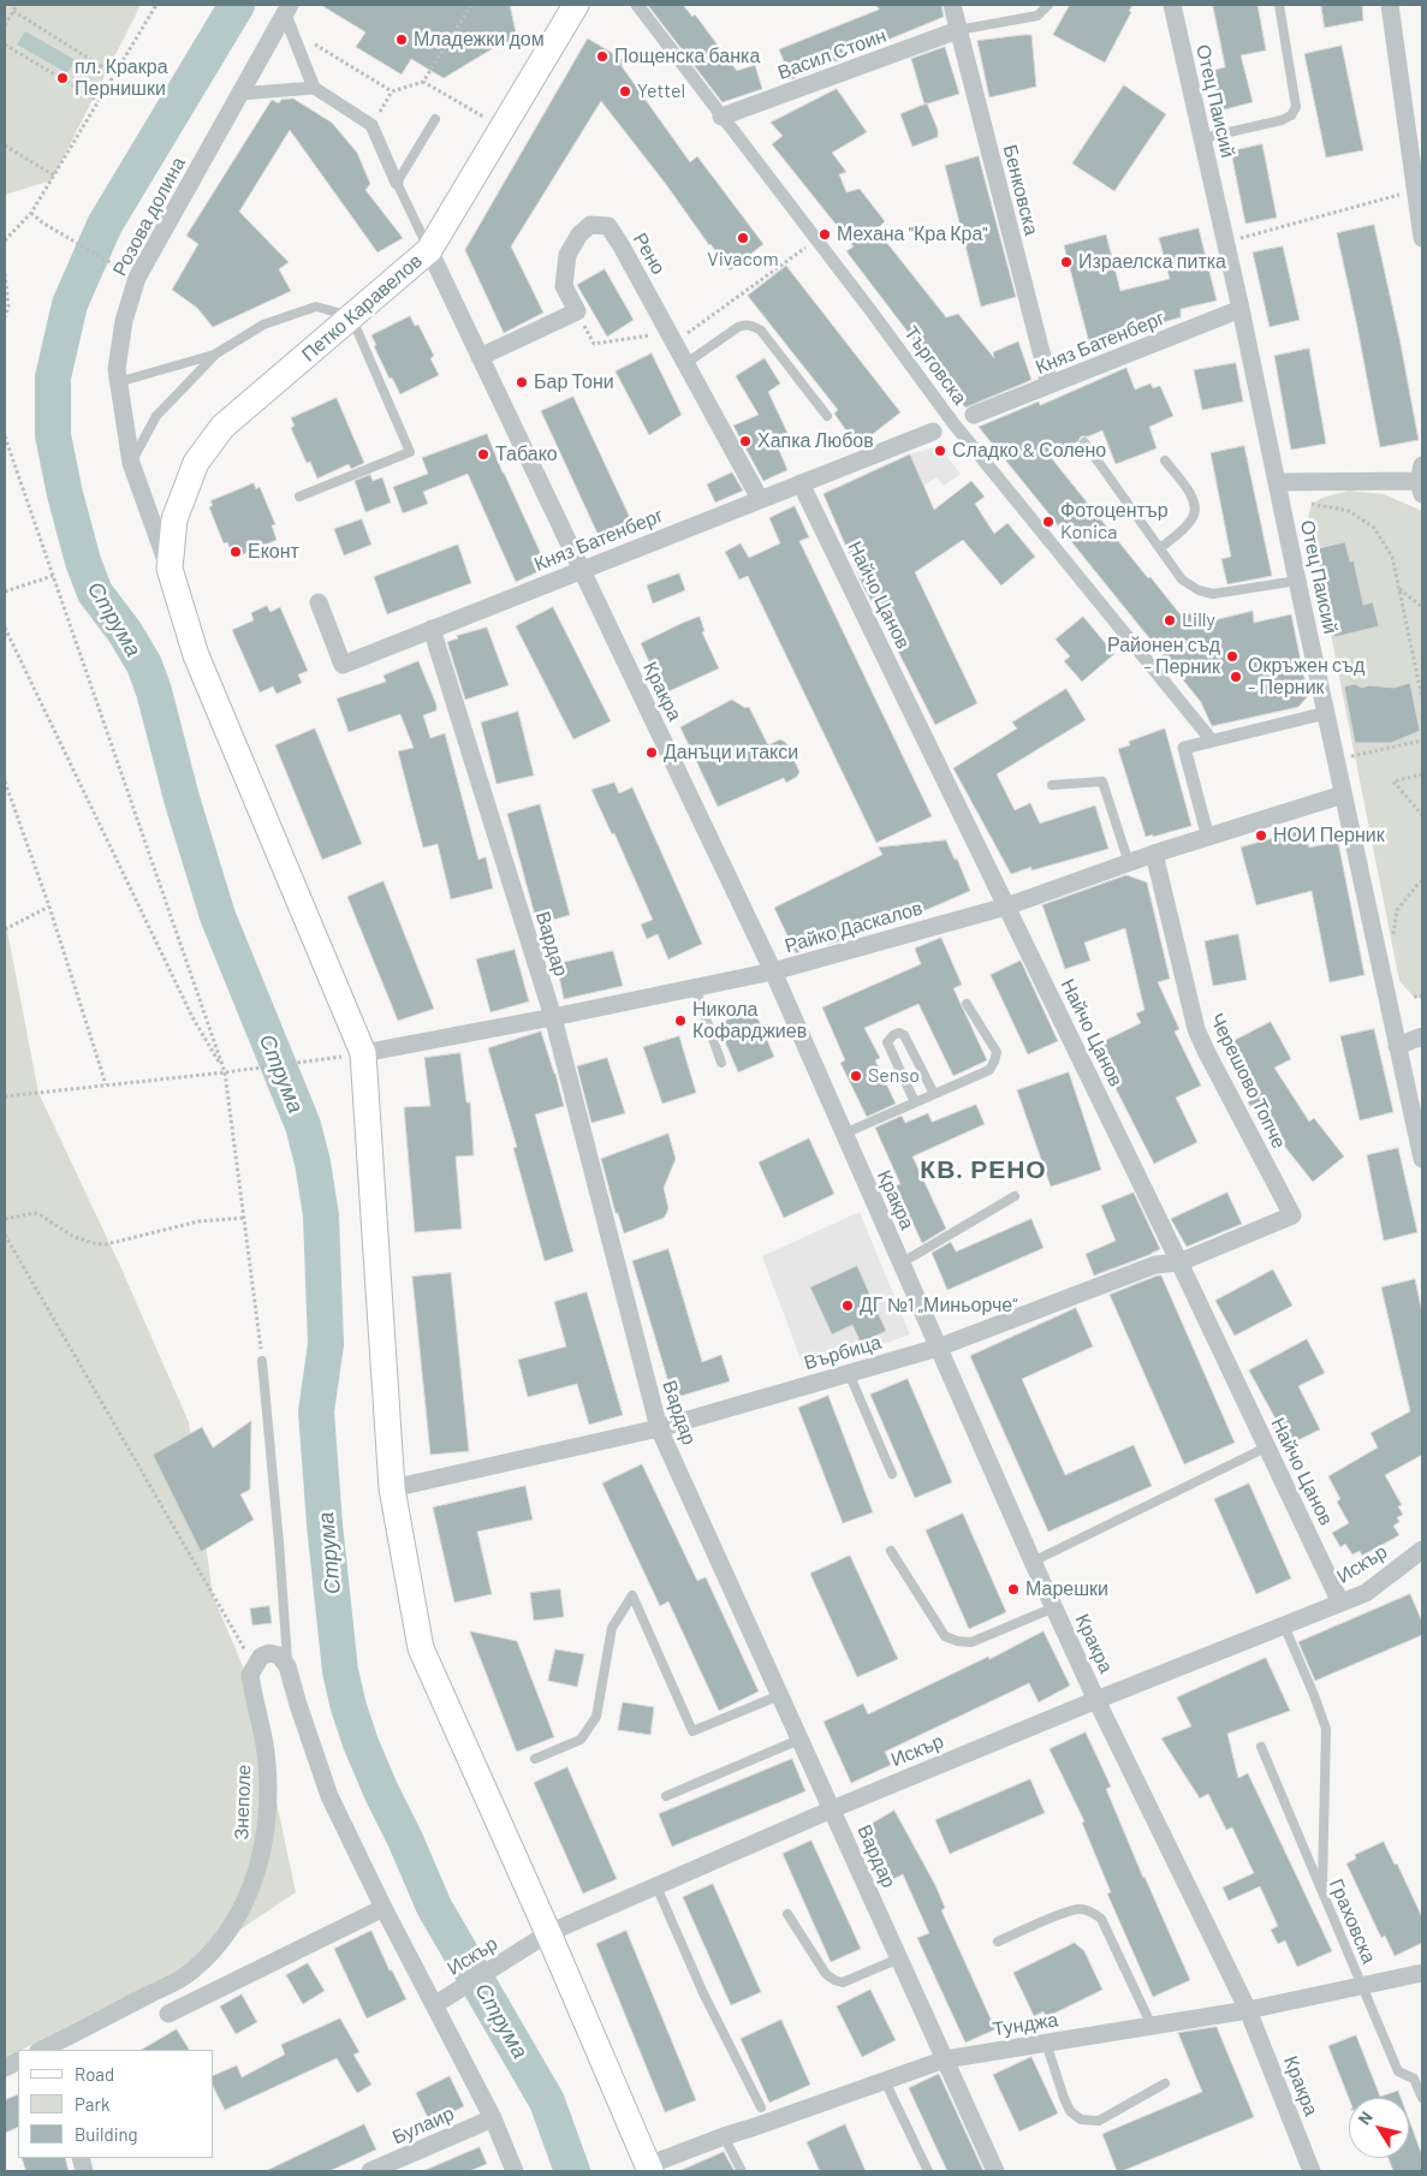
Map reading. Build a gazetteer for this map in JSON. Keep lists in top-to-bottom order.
{
  "streets": {
    "main road": ["Петко Каравелов"],
    "street": [
      "Васил Стоин",
      "Отец Паисий",
      "Бенковска",
      "Розова долина",
      "Рено",
      "Княз Батенберг",
      "Търговска",
      "Найчо Цанов",
      "Кракра",
      "Райко Даскалов",
      "Вардар",
      "Черешово Топче",
      "Върбица",
      "Искър",
      "Знеполе",
      "Тунджа",
      "Булаир"
    ],
    "lane": ["Граховска"]
  },
  "crossings": [
    ["Васил Стоин", "Бенковска"],
    ["Васил Стоин", "Търговска"],
    ["Отец Паисий", "Княз Батенберг"],
    ["Отец Паисий", "Райко Даскалов"],
    ["Бенковска", "Княз Батенберг"],
    ["Розова долина", "Петко Каравелов"],
    ["Рено", "Княз Батенберг"],
    ["Петко Каравелов", "Кракра"],
    ["Княз Батенберг", "Найчо Цанов"],
    ["Княз Батенберг", "Кракра"],
    ["Княз Батенберг", "Вардар"],
    ["Найчо Цанов", "Райко Даскалов"],
    ["Найчо Цанов", "Върбица"],
    ["Найчо Цанов", "Искър"],
    ["Кракра", "Райко Даскалов"],
    ["Кракра", "Върбица"],
    ["Кракра", "Искър"],
    ["Кракра", "Тунджа"],
    ["Райко Даскалов", "Вардар"],
    ["Райко Даскалов", "Черешово Топче"],
    ["Вардар", "Върбица"],
    ["Вардар", "Искър"],
    ["Вардар", "Тунджа"],
    ["Черешово Топче", "Върбица"],
    ["Граховска", "Тунджа"]
  ],
  "districts": ["КВ. РЕНО"],
  "water": ["Струма"],
  "places": [
    "Младежки дом",
    "Пощенска банка",
    "пл. Кракра Пернишки",
    "Yettel",
    "Механа \"Кра Кра\"",
    "Vivacom",
    "Израелска питка",
    "Бар Тони",
    "Хапка Любов",
    "Сладко & Солено",
    "Табако",
    "Фотоцентър Konica",
    "Еконт",
    "Lilly",
    "Районен съд - Перник",
    "Окръжен съд - Перник",
    "Данъци и такси",
    "НОИ Перник",
    "Никола Кофарджиев",
    "Senso",
    "ДГ №1 „Миньорче“",
    "Марешки"
  ],
  "legend": ["Road", "Park", "Building"],
  "north": "top left"
}
